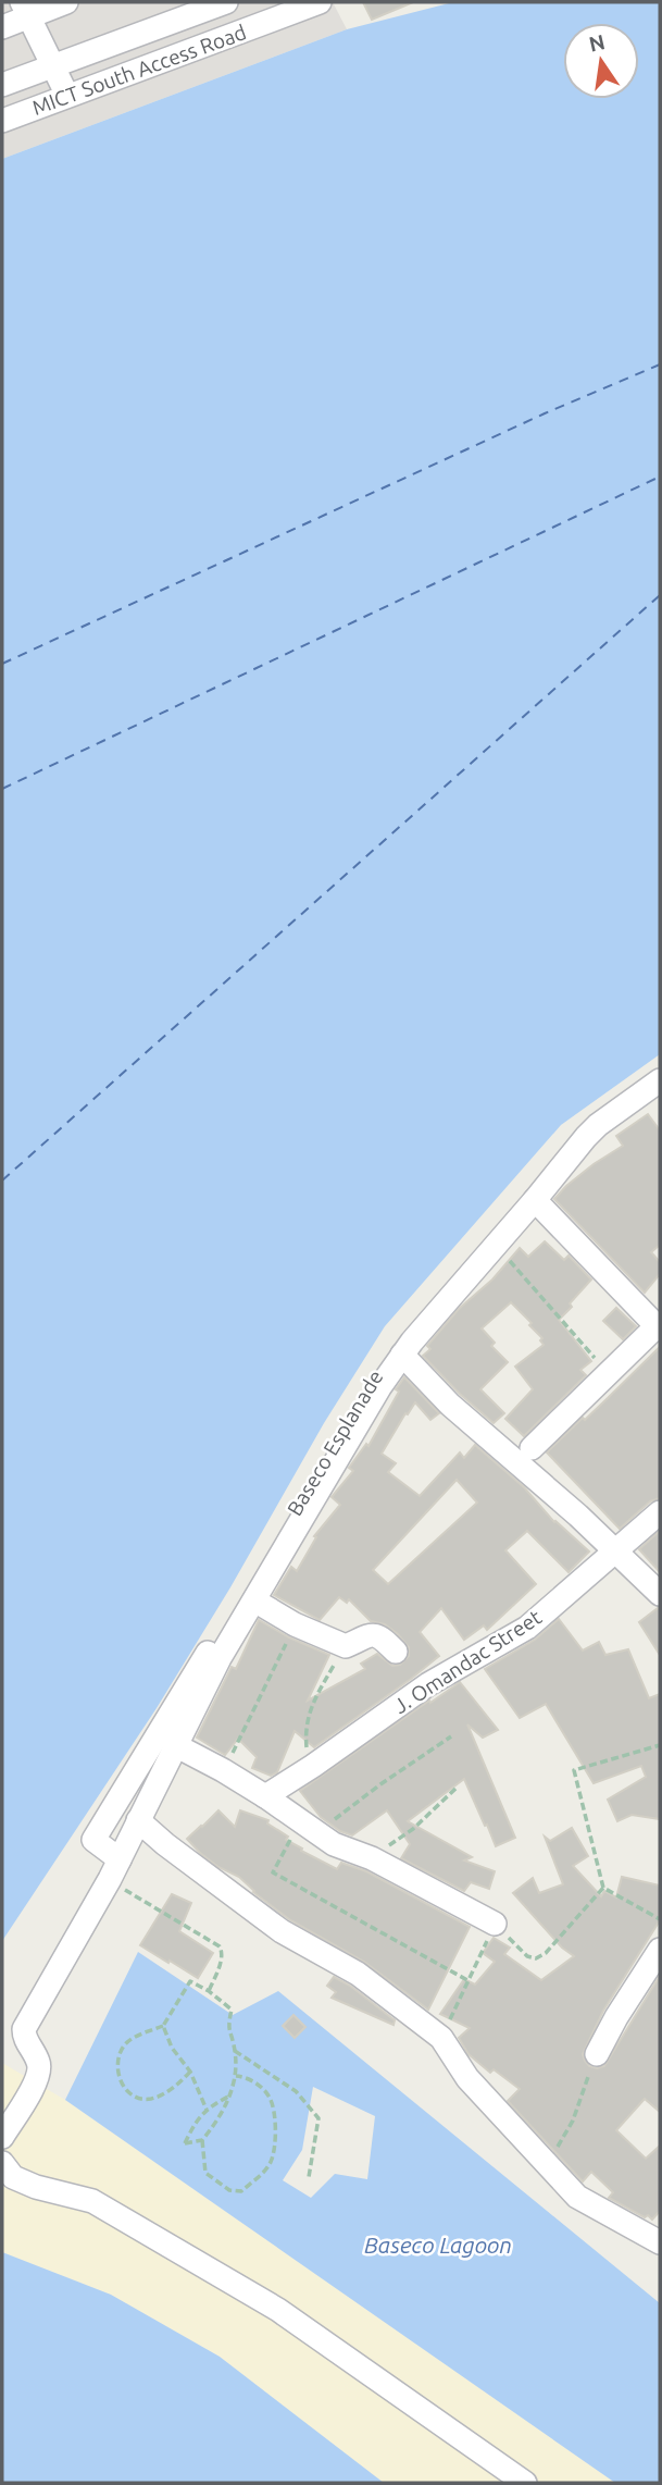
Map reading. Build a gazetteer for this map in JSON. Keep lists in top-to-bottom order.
{
  "streets": {
    "street": ["MICT South Access Road", "Baseco Esplanade", "J. Omandac Street"]
  },
  "water": ["Baseco Lagoon"],
  "north": "top"
}
